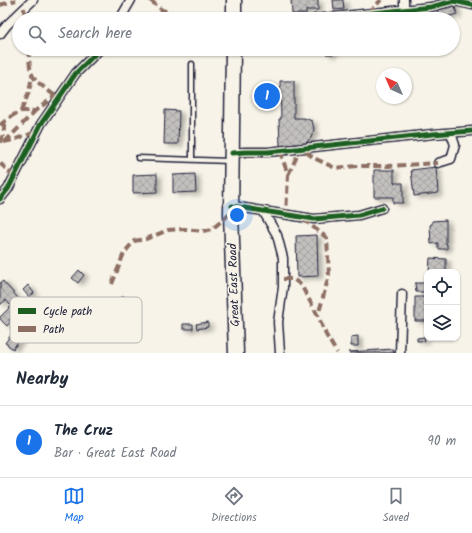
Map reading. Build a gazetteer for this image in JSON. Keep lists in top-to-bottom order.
{
  "streets": {
    "highway": ["Great East Road"]
  },
  "legend": ["Cycle path", "Path"],
  "north": "top left",
  "page": {
    "search": "Search here",
    "pins": "1",
    "heading": "Nearby",
    "list": [
      {
        "mark": "1",
        "name": "The Cruz",
        "note": "Bar · Great East Road",
        "value": "90 m"
      }
    ],
    "nav": ["Map", "Directions", "Saved"]
  }
}
